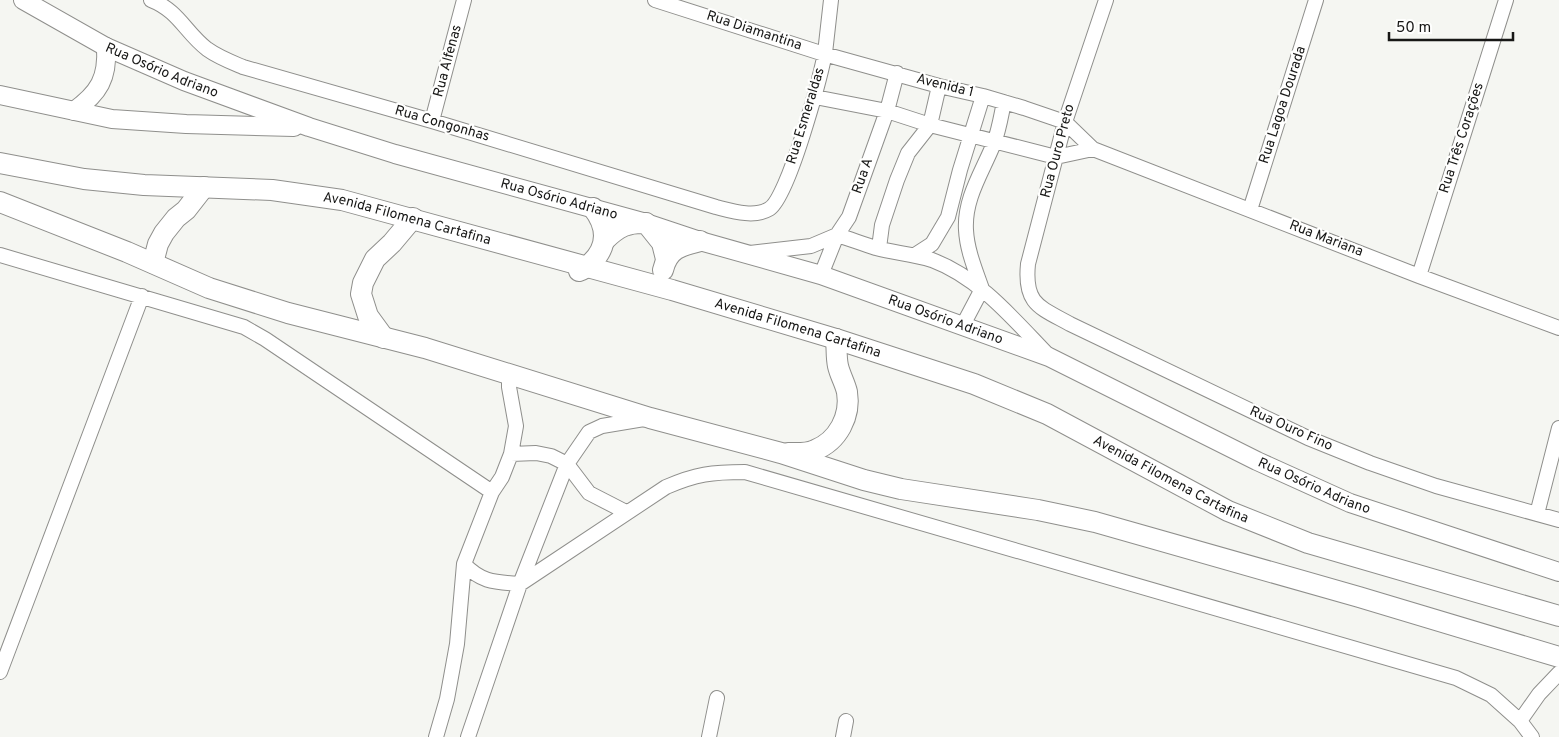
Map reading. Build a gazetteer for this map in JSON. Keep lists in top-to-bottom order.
{
  "streets": {
    "main road": ["Avenida Filomena Cartafina"],
    "street": [
      "Rua Diamantina",
      "Rua Alfenas",
      "Rua Osório Adriano",
      "Avenida 1",
      "Rua Lagoa Dourada",
      "Rua Esmeraldas",
      "Rua Congonhas",
      "Rua Três Corações",
      "Rua Ouro Preto",
      "Rua A",
      "Rua Mariana",
      "Rua Ouro Fino"
    ]
  },
  "crossings": [
    ["Rua Diamantina", "Avenida 1"],
    ["Rua Diamantina", "Rua Esmeraldas"],
    ["Rua Alfenas", "Rua Congonhas"],
    ["Rua Osório Adriano", "Rua A"],
    ["Avenida 1", "Rua Esmeraldas"],
    ["Avenida 1", "Rua Ouro Preto"],
    ["Avenida 1", "Rua A"],
    ["Avenida 1", "Rua Mariana"],
    ["Rua Lagoa Dourada", "Rua Mariana"],
    ["Rua Esmeraldas", "Rua Congonhas"],
    ["Rua Três Corações", "Rua Mariana"],
    ["Rua Ouro Preto", "Rua Mariana"],
    ["Rua Ouro Preto", "Rua Ouro Fino"]
  ],
  "scale_bar": "50 m"
}
